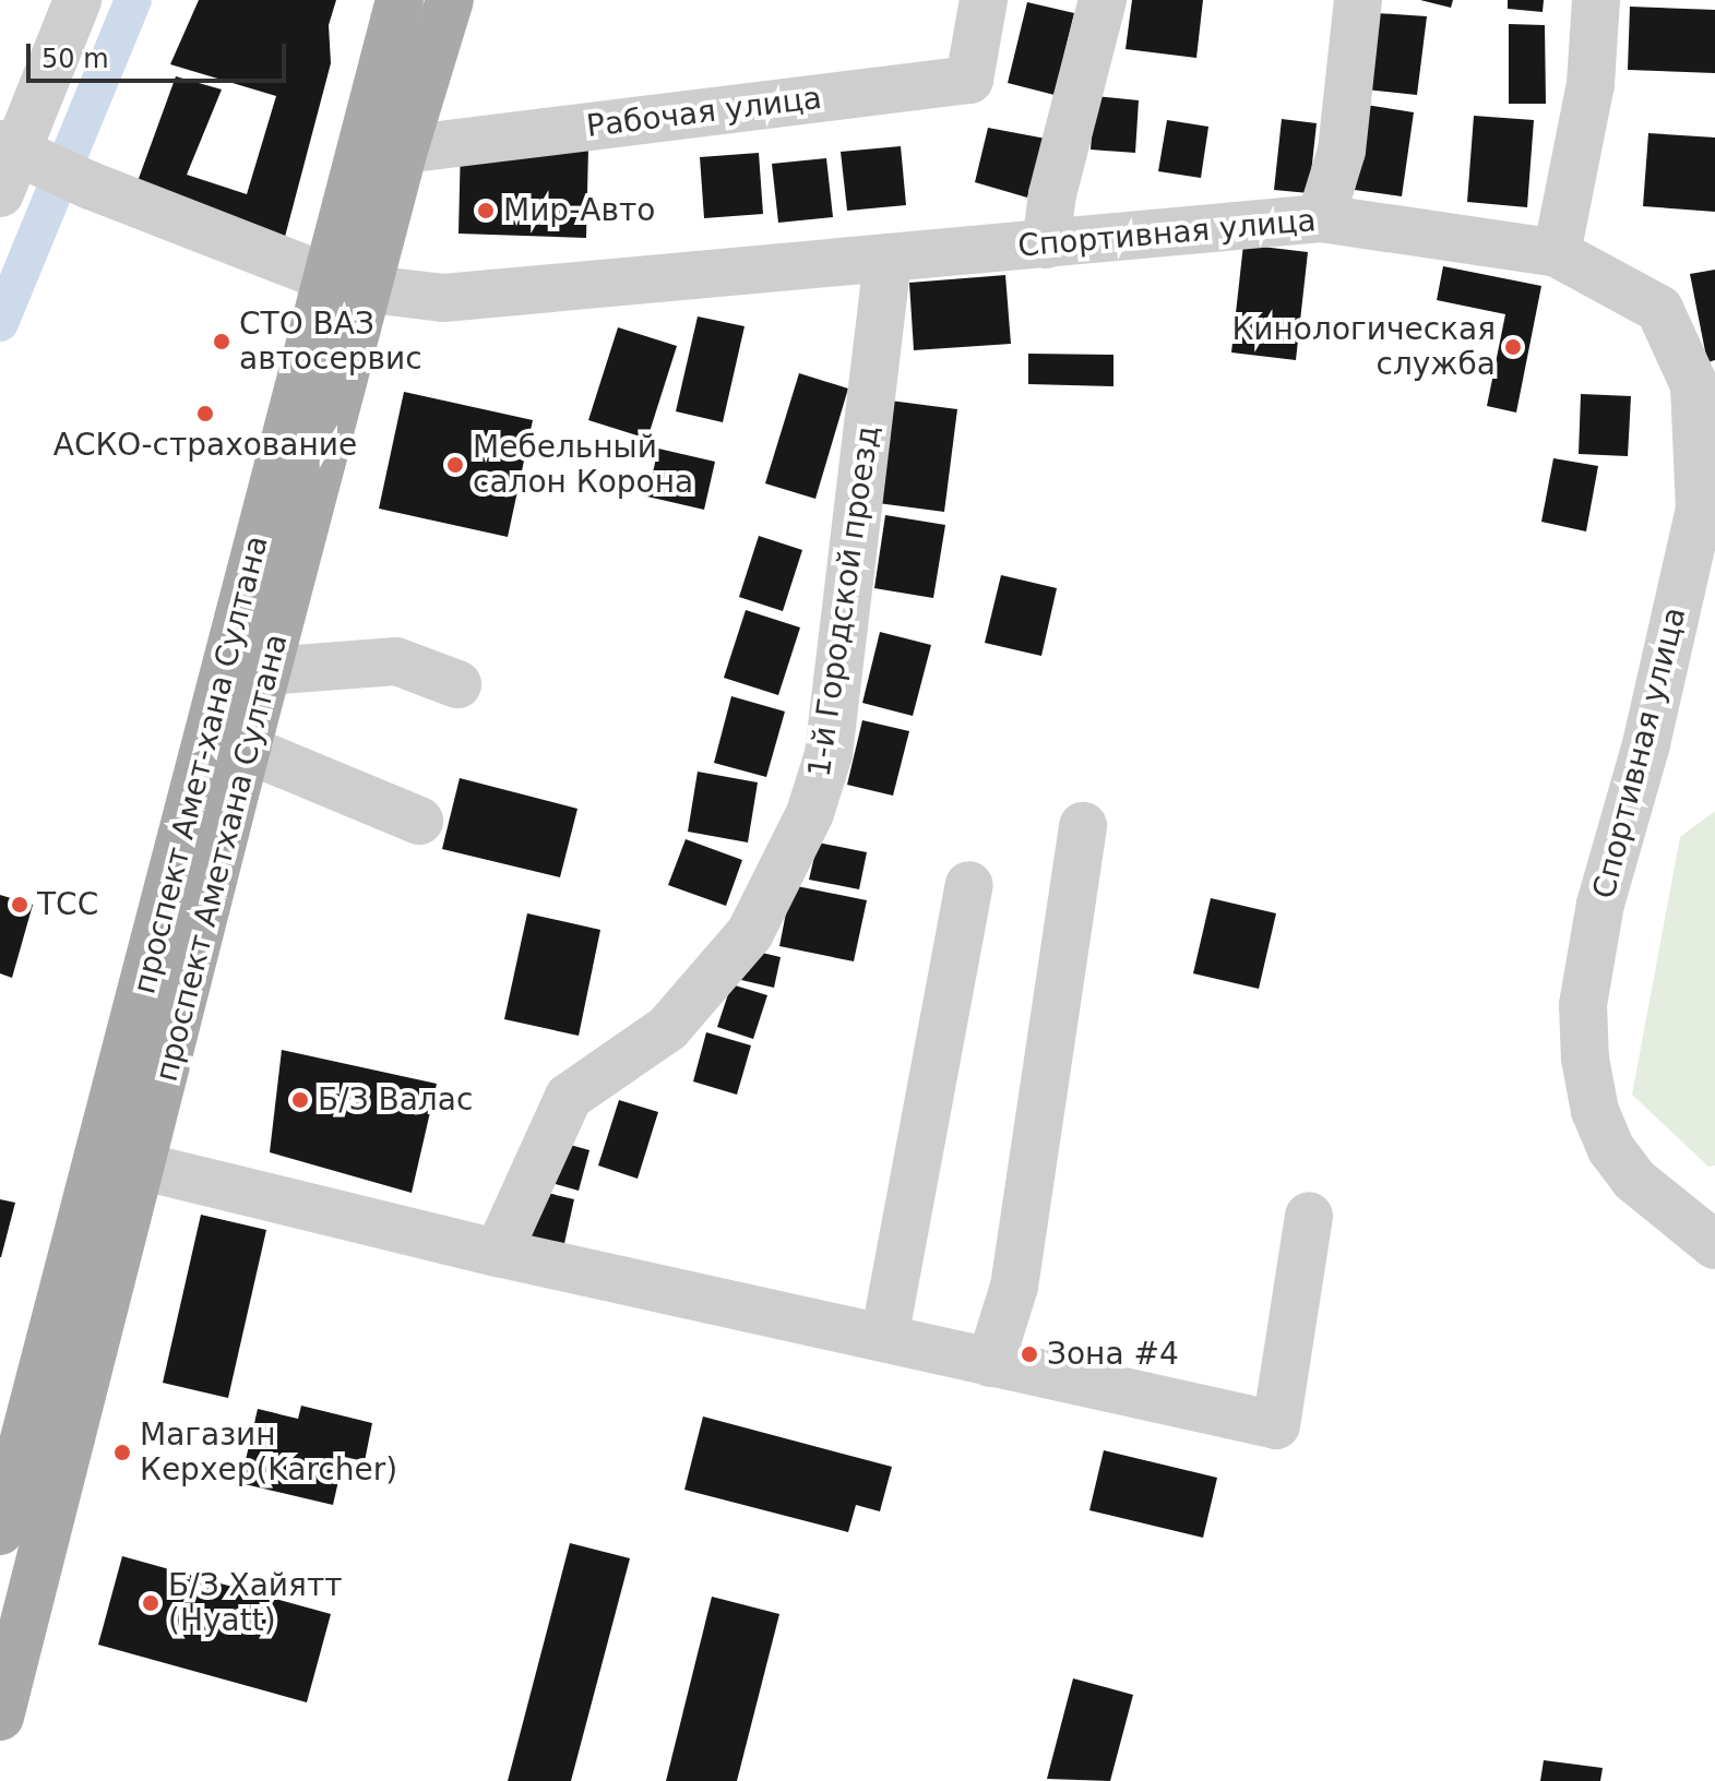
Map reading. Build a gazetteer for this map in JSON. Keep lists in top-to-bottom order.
{
  "streets": {
    "main road": ["проспект Амет-хана Султана", "проспект Аметхана Султана"],
    "street": ["Рабочая улица", "Спортивная улица", "1-й Городской проезд"]
  },
  "crossings": [
    ["Рабочая улица", "проспект Аметхана Султана"],
    ["Спортивная улица", "1-й Городской проезд"],
    ["Спортивная улица", "проспект Аметхана Султана"],
    ["проспект Амет-хана Султана", "проспект Аметхана Султана"]
  ],
  "places": [
    "Мир-Авто",
    "СТО ВАЗ автосервис",
    "Кинологическая служба",
    "АСКО-страхование",
    "Мебельный салон Корона",
    "ТСС",
    "Б/З Валас",
    "Зона #4",
    "Магазин Керхер(Karcher)",
    "Б/З Хайятт (Hyatt)"
  ],
  "scale_bar": "50 m"
}
